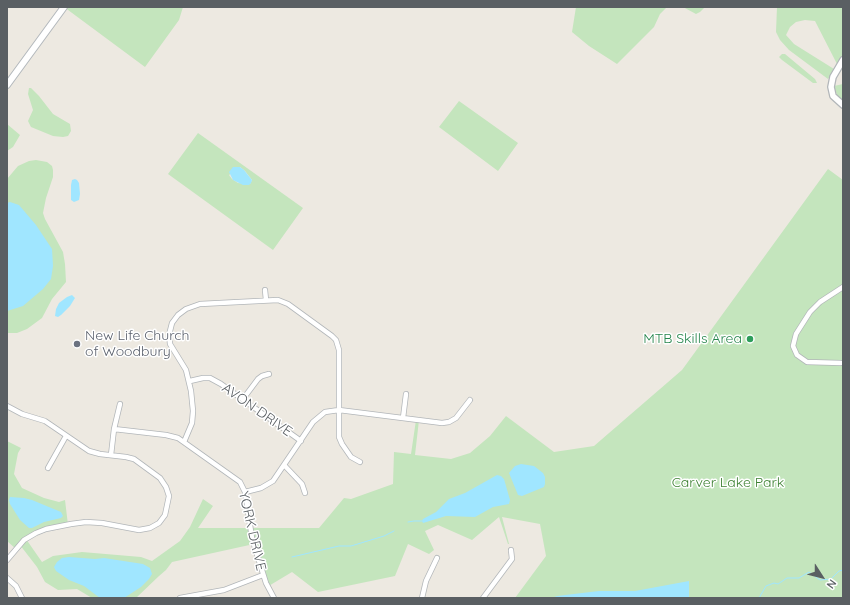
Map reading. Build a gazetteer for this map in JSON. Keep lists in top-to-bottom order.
{
  "streets": {
    "street": ["AVON DRIVE", "YORK DRIVE"]
  },
  "parks": ["Carver Lake Park"],
  "places": ["MTB Skills Area", "New Life Church of Woodbury"],
  "north": "bottom right"
}
